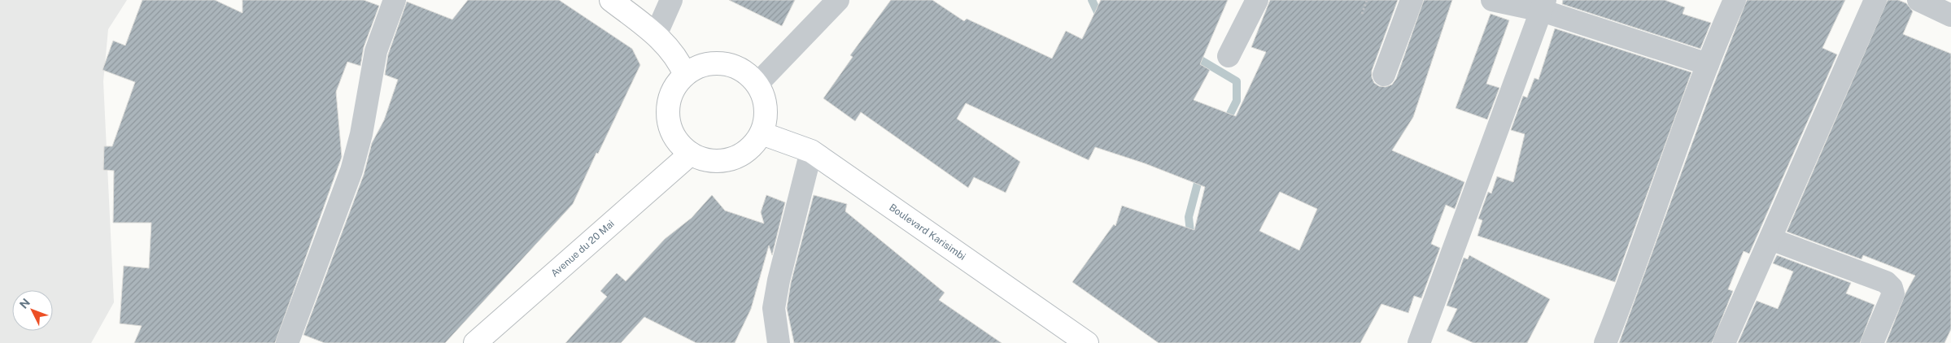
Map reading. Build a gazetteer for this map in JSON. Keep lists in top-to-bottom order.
{
  "streets": {
    "main road": ["Boulevard Karisimbi", "Avenue du 20 Mai"]
  },
  "crossings": [
    ["Boulevard Karisimbi", "Avenue du 20 Mai"]
  ],
  "north": "top left"
}
